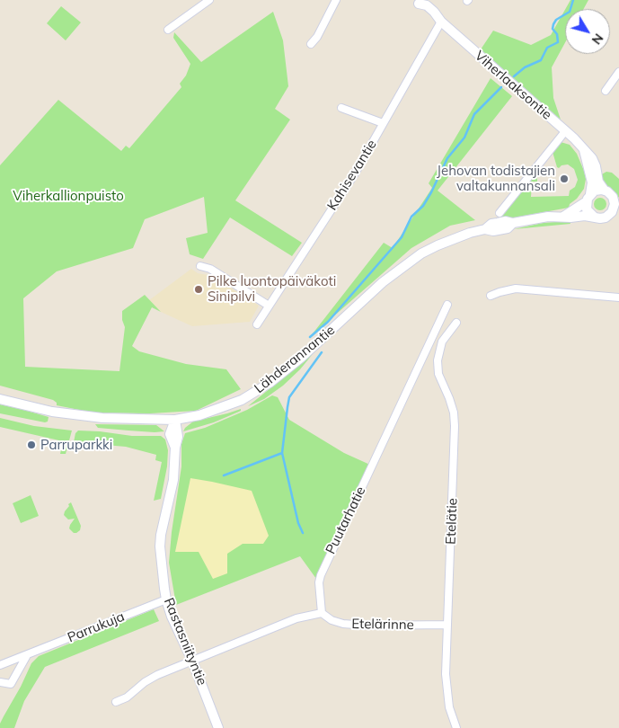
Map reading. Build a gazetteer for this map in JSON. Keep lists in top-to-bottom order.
{
  "streets": {
    "main road": ["Viherlaaksontie", "Lähderannantie", "Rastasniityntie"],
    "street": [
      "Kahisevantie",
      "Puutarhatie",
      "Etelätie",
      "Etelärinne",
      "Parrukuja"
    ]
  },
  "crossings": [
    ["Viherlaaksontie", "Kahisevantie"],
    ["Viherlaaksontie", "Lähderannantie"],
    ["Lähderannantie", "Rastasniityntie"],
    ["Puutarhatie", "Etelärinne"],
    ["Etelätie", "Etelärinne"],
    ["Parrukuja", "Rastasniityntie"]
  ],
  "parks": ["Viherkallionpuisto"],
  "places": ["Jehovan todistajien valtakunnansali", "Pilke luontopäiväkoti Sinipilvi", "Parruparkki"],
  "north": "bottom right"
}
